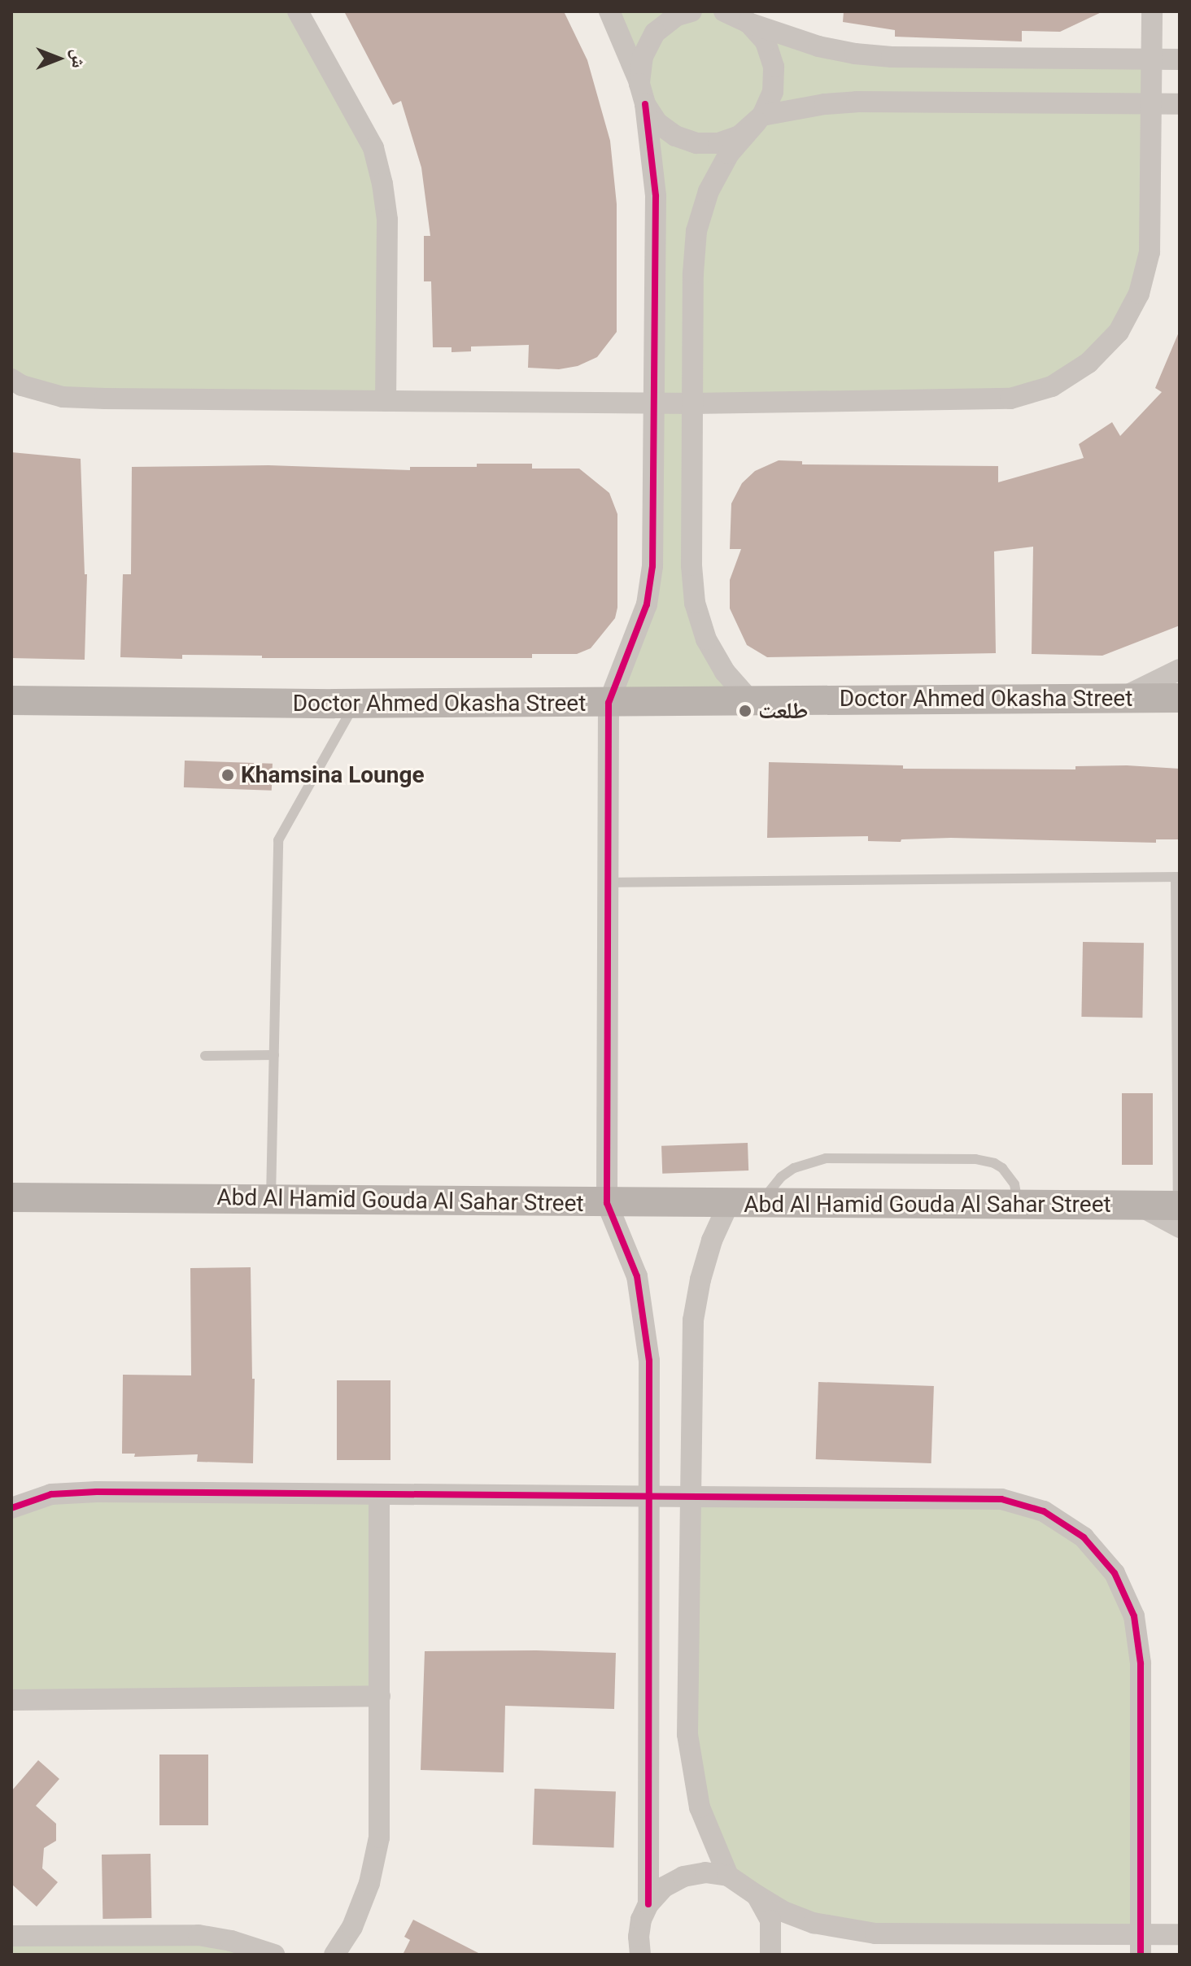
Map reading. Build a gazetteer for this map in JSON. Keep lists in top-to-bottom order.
{
  "streets": {
    "street": ["Doctor Ahmed Okasha Street", "Abd Al Hamid Gouda Al Sahar Street"]
  },
  "places": ["طلعت", "Khamsina Lounge"],
  "north": "right"
}
